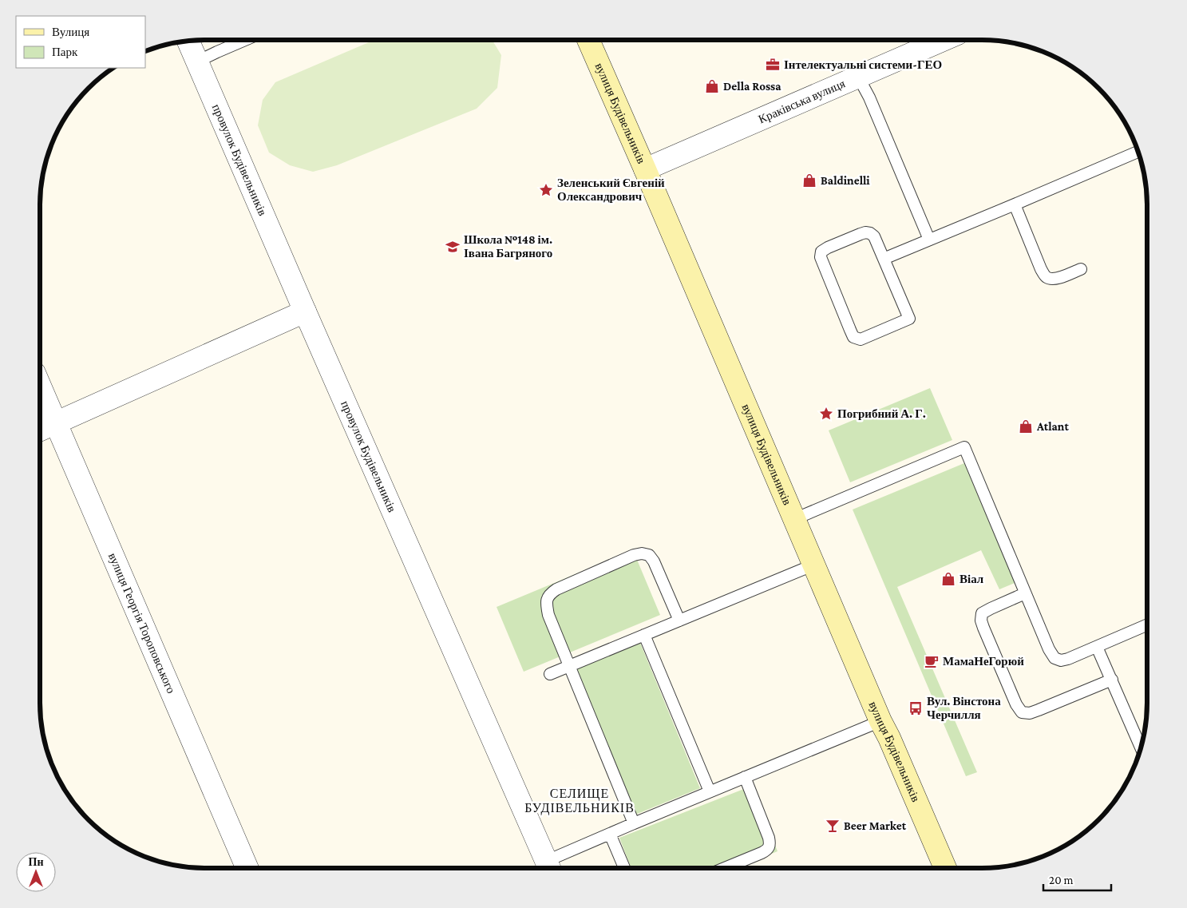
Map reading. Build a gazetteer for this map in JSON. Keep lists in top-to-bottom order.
{
  "streets": {
    "main road": ["вулиця Будівельників"],
    "street": ["Краківська вулиця", "провулок Будівельників", "вулиця Георгія Тороповського"]
  },
  "crossings": [
    ["Краківська вулиця", "вулиця Будівельників"]
  ],
  "districts": ["СЕЛИЩЕ БУДІВЕЛЬНИКІВ"],
  "places": {
    "office": ["Інтелектуальні системи-ГЕО"],
    "shop": [
      "Della Rossa",
      "Baldinelli",
      "Atlant",
      "Віал"
    ],
    "place": ["Зеленський Євгеній Олександрович", "Погрибний А. Г."],
    "school or university": ["Школа №148 ім. Івана Багряного"],
    "cafe": ["МамаНеГорюй"],
    "bus stop": ["Вул. Вінстона Черчилля"],
    "bar": ["Beer Market"]
  },
  "legend": ["Вулиця", "Парк"],
  "scale_bar": "20 m",
  "north": "top"
}
